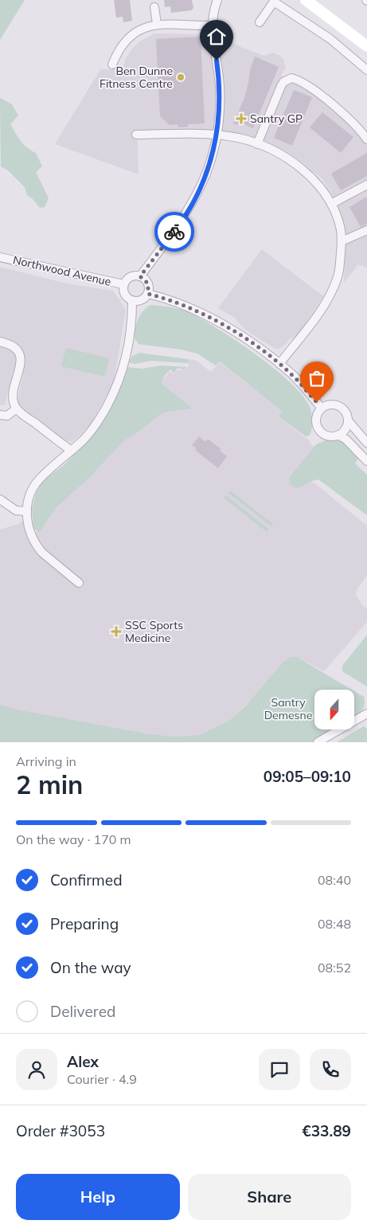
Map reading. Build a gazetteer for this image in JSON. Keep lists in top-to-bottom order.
{
  "streets": {
    "street": ["Northwood Avenue"]
  },
  "parks": ["Santry Demesne"],
  "places": {
    "other": ["Ben Dunne Fitness Centre"],
    "health": ["Santry GP", "SSC Sports Medicine"]
  },
  "north": "bottom",
  "page": {
    "heading": ["2 min", "Arriving in", "09:05–09:10"],
    "panel": [
      "Alex",
      "Courier · 4.9",
      "Order #3053",
      "€33.89"
    ],
    "bar": "On the way · 170 m",
    "list": [
      ["Confirmed", "08:40"],
      ["Preparing", "08:48"],
      ["On the way", "08:52"],
      "Delivered"
    ],
    "buttons": ["Help", "Share"]
  }
}
